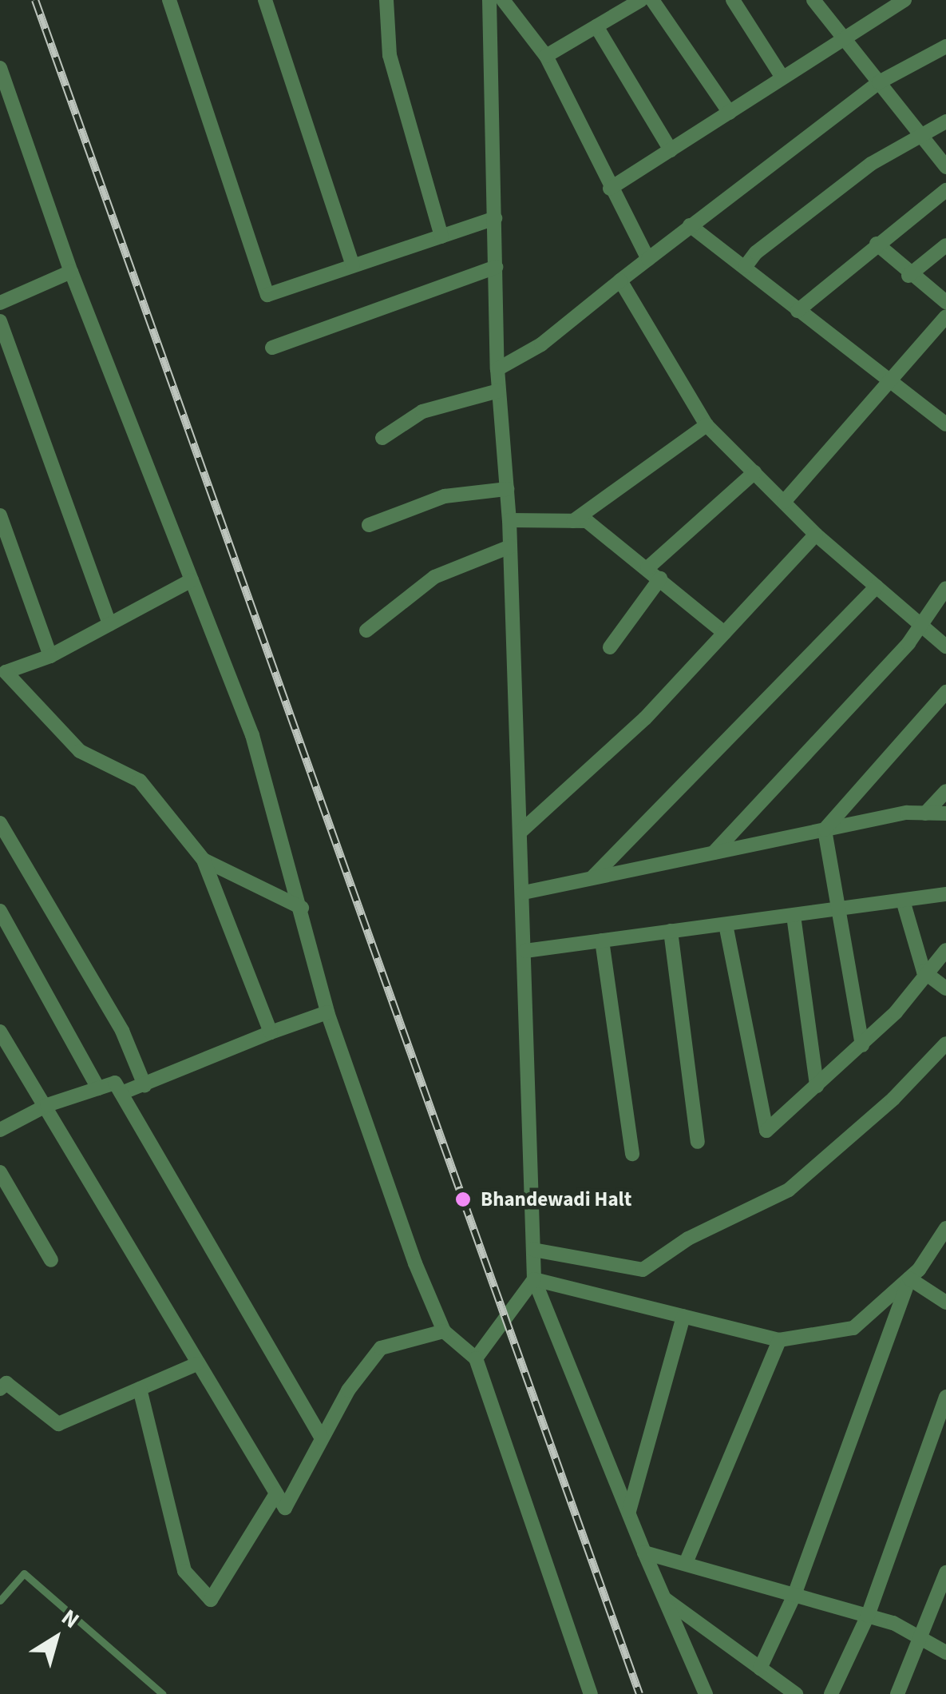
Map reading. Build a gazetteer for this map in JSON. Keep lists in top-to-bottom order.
{
  "places": ["Bhandewadi Halt"],
  "north": "top right"
}
